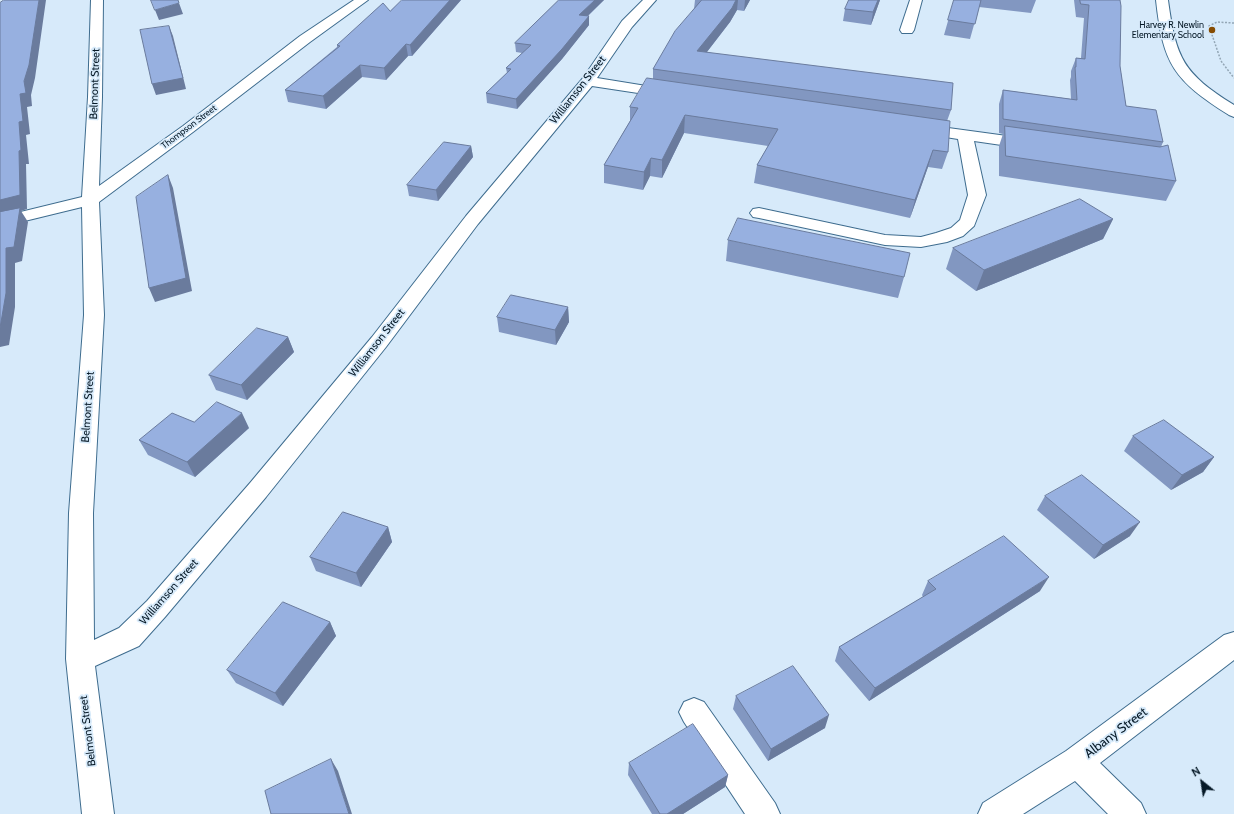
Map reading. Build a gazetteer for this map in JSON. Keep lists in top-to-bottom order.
{
  "streets": {
    "street": [
      "Belmont Street",
      "Williamson Street",
      "Thompson Street",
      "Albany Street"
    ]
  },
  "crossings": [
    ["Belmont Street", "Williamson Street"],
    ["Belmont Street", "Thompson Street"]
  ],
  "places": ["Harvey R. Newlin Elementary School"],
  "north": "top left"
}
